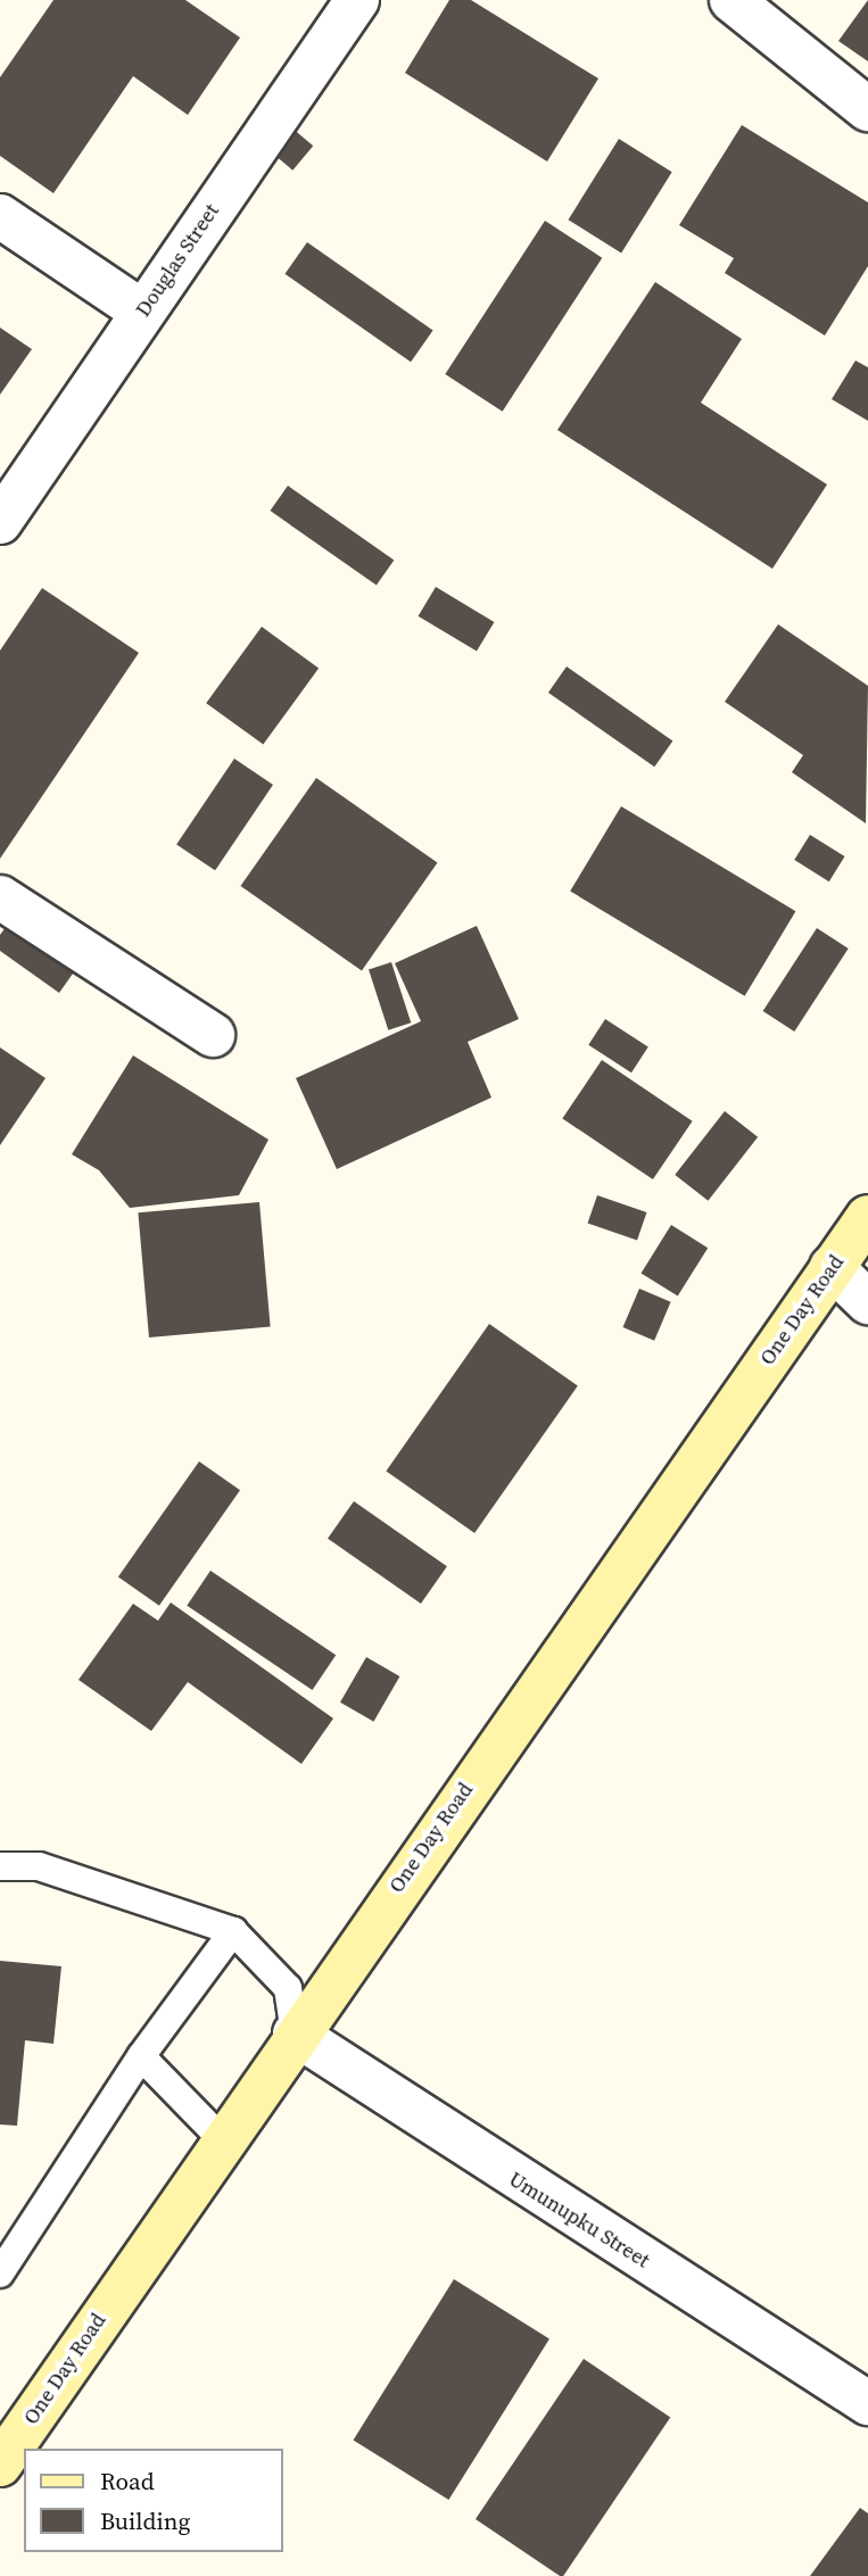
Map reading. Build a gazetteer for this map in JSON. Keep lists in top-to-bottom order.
{
  "streets": {
    "main road": ["One Day Road"],
    "street": ["Douglas Street", "Umunupku Street"]
  },
  "crossings": [
    ["One Day Road", "Umunupku Street"]
  ],
  "legend": ["Road", "Building"]
}
